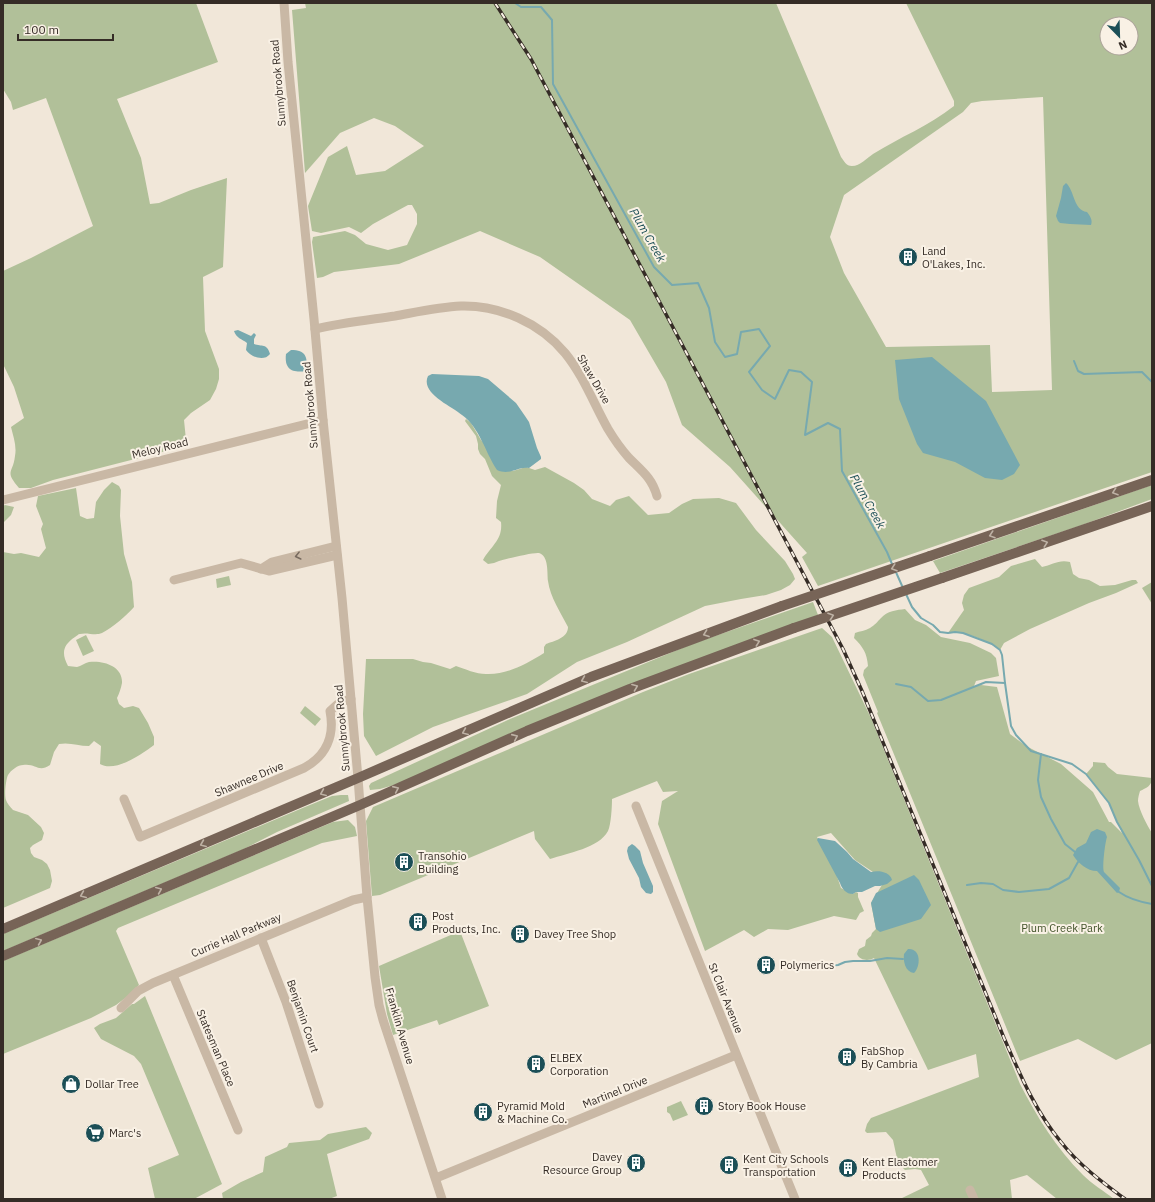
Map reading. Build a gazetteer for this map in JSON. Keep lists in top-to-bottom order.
{
  "streets": {
    "street": [
      "Sunnybrook Road",
      "Shaw Drive",
      "Meloy Road",
      "Shawnee Drive",
      "Currie Hall Parkway",
      "St Clair Avenue",
      "Benjamin Court",
      "Franklin Avenue",
      "Statesman Place",
      "Martinel Drive"
    ]
  },
  "crossings": [
    ["Sunnybrook Road", "Shaw Drive"],
    ["Sunnybrook Road", "Meloy Road"],
    ["Sunnybrook Road", "Shawnee Drive"],
    ["Sunnybrook Road", "Franklin Avenue"],
    ["Currie Hall Parkway", "Benjamin Court"],
    ["Currie Hall Parkway", "Franklin Avenue"],
    ["Currie Hall Parkway", "Statesman Place"],
    ["St Clair Avenue", "Martinel Drive"],
    ["Franklin Avenue", "Martinel Drive"]
  ],
  "water": ["Plum Creek"],
  "parks": ["Plum Creek Park"],
  "places": {
    "building": [
      "Land O'Lakes, Inc.",
      "Transohio Building",
      "Post Products, Inc.",
      "Davey Tree Shop",
      "Polymerics",
      "FabShop By Cambria",
      "ELBEX Corporation",
      "Story Book House",
      "Pyramid Mold & Machine Co.",
      "Davey Resource Group",
      "Kent City Schools Transportation",
      "Kent Elastomer Products"
    ],
    "shop": ["Dollar Tree"],
    "supermarket": ["Marc's"]
  },
  "scale_bar": "100 m",
  "north": "bottom right"
}
